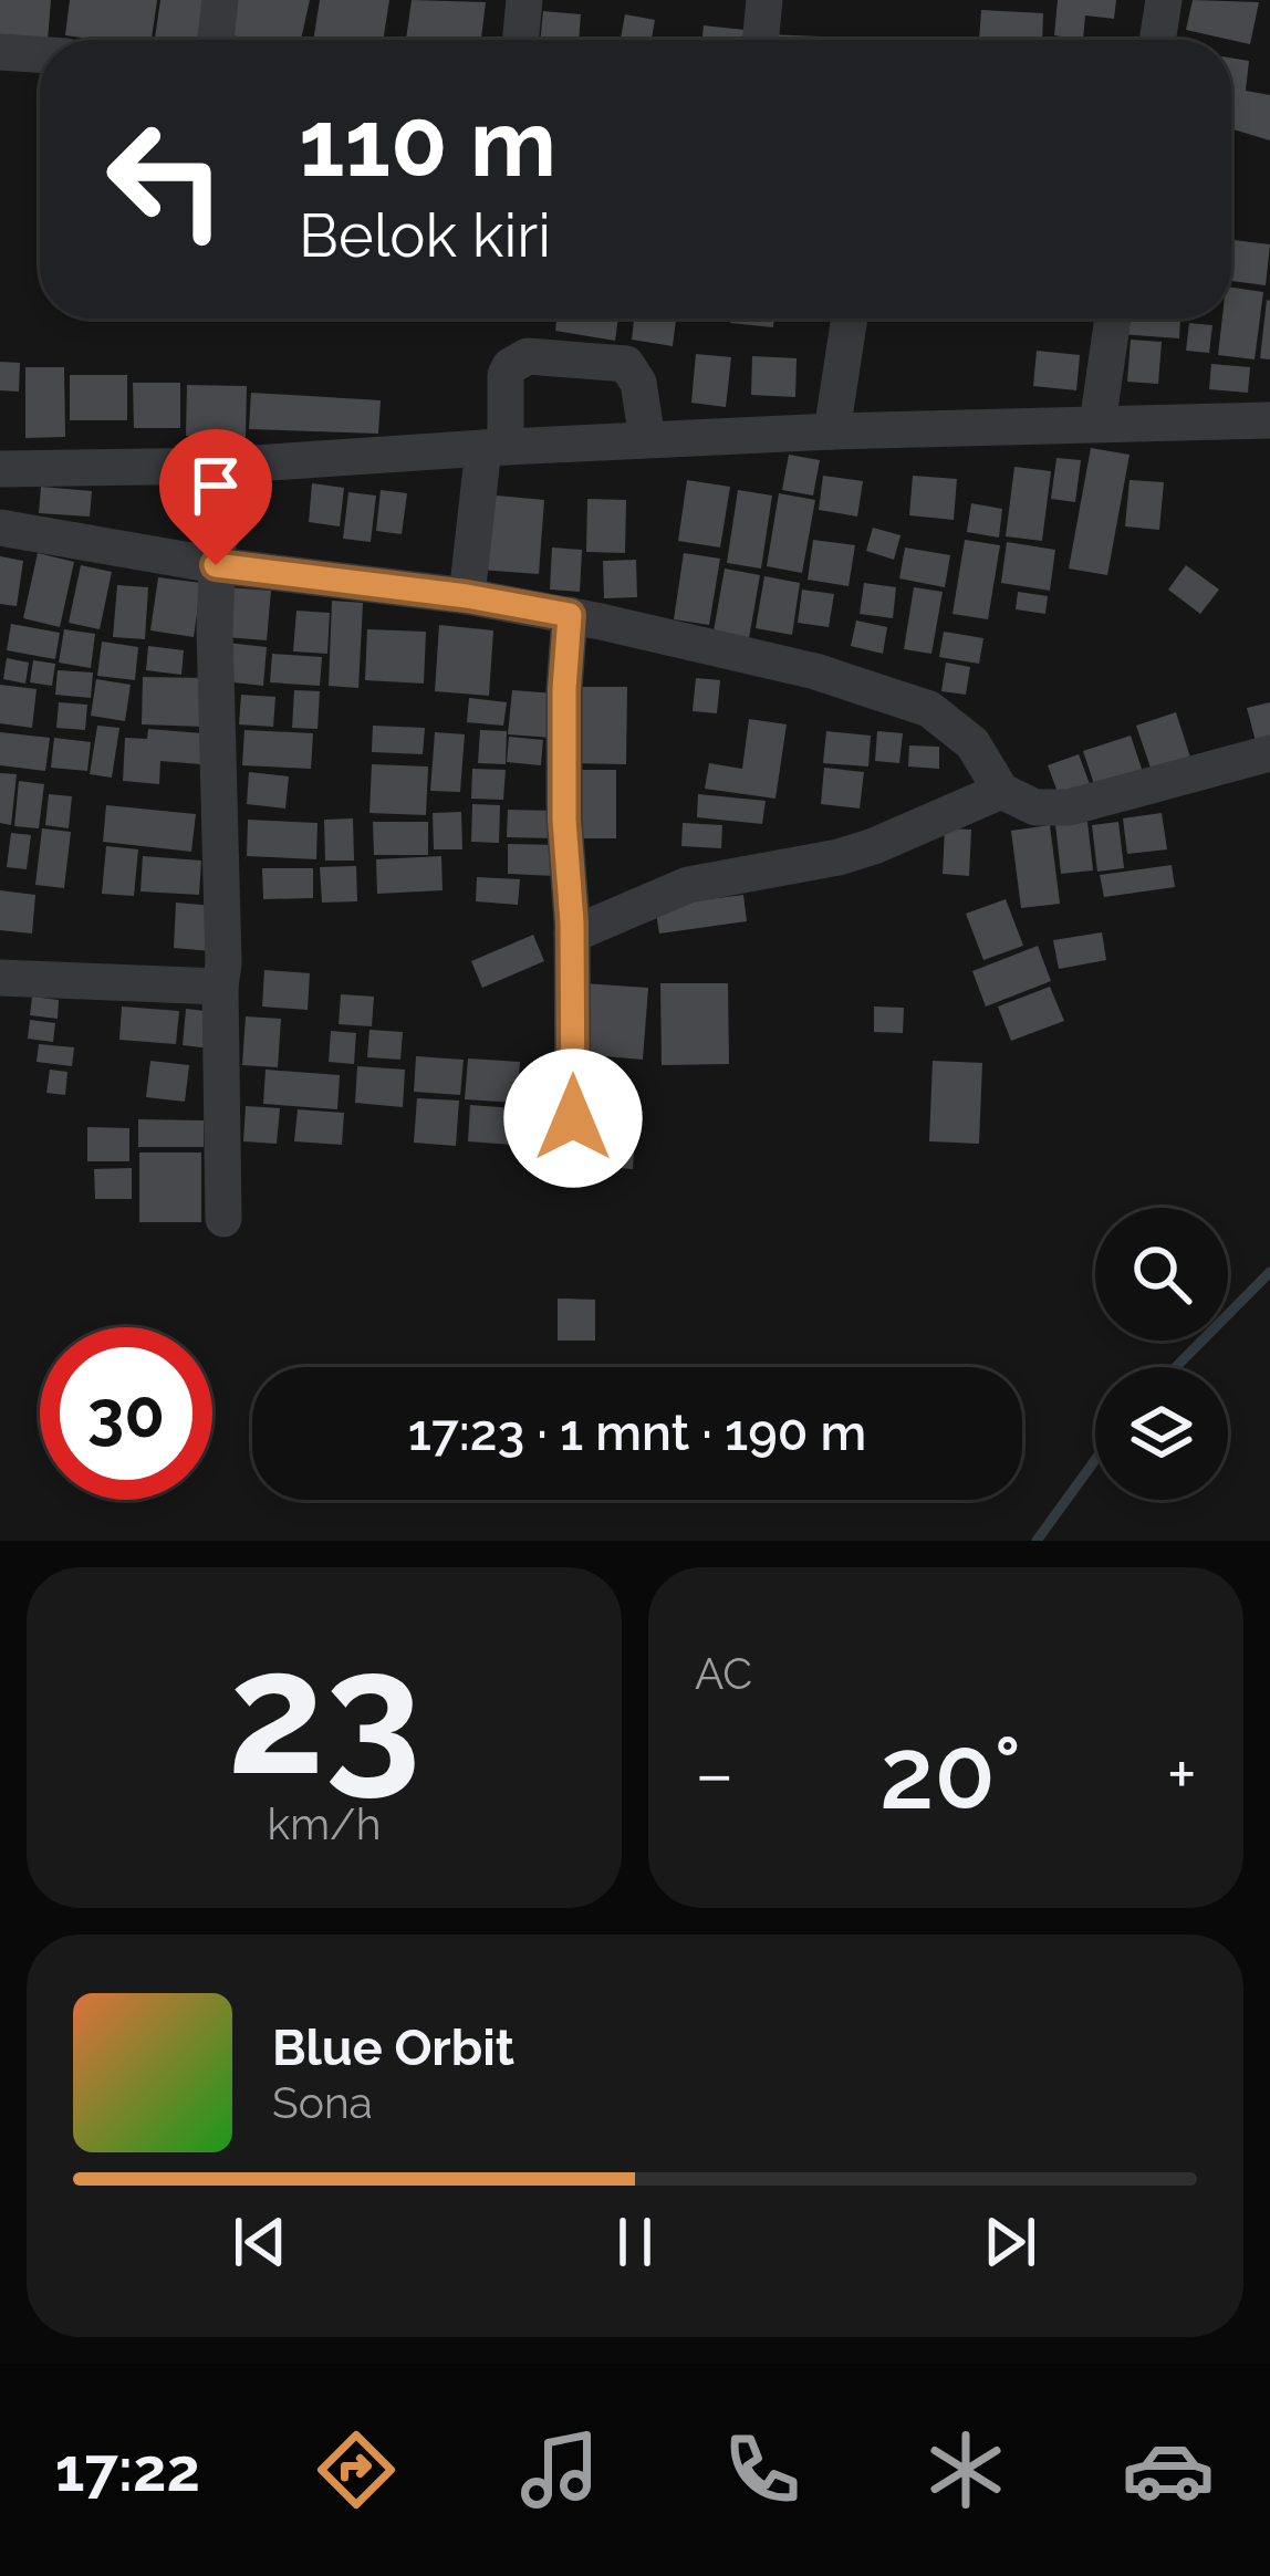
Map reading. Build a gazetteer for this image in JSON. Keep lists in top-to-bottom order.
{
  "page": {
    "turn": ["110 m", "Belok kiri"],
    "limit": "30",
    "trip": "17:23 · 1 mnt · 190 m",
    "tile": [
      ["23", "km/h"],
      "AC"
    ],
    "heat": ["−", "20°", "+"],
    "song": ["Blue Orbit", "Sona"],
    "tabs": "17:22"
  }
}
